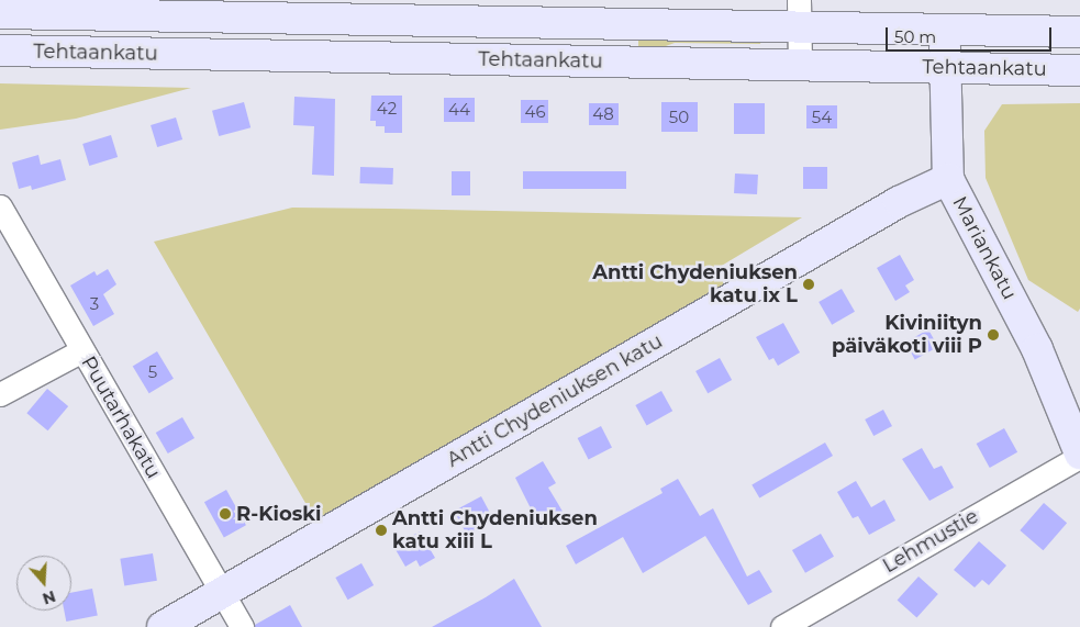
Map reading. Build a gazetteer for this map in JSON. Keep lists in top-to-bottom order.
{
  "streets": {
    "main road": ["Tehtaankatu", "Mariankatu", "Antti Chydeniuksen katu"],
    "street": ["Puutarhakatu", "Lehmustie"]
  },
  "crossings": [
    ["Tehtaankatu", "Mariankatu"],
    ["Mariankatu", "Antti Chydeniuksen katu"],
    ["Mariankatu", "Lehmustie"],
    ["Antti Chydeniuksen katu", "Puutarhakatu"]
  ],
  "places": [
    "Antti Chydeniuksen katu ix L",
    "Kiviniityn päiväkoti viii P",
    "R-Kioski",
    "Antti Chydeniuksen katu xiii L"
  ],
  "house_numbers": [
    "42",
    "44",
    "46",
    "48",
    "50",
    "54",
    "3",
    "5"
  ],
  "scale_bar": "50 m",
  "north": "bottom"
}
